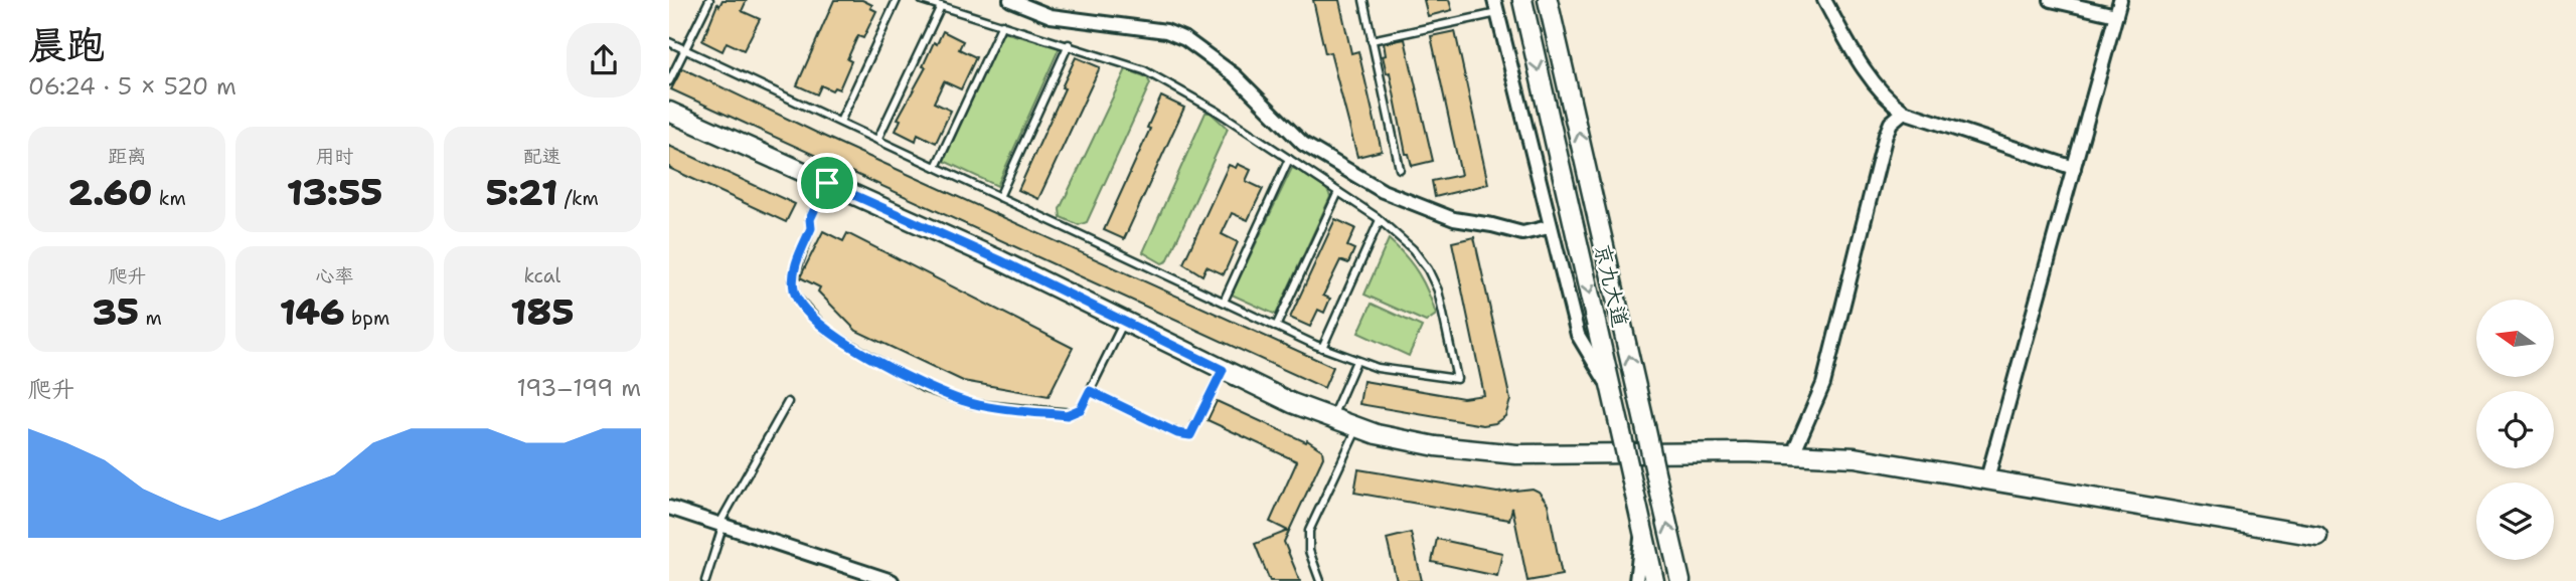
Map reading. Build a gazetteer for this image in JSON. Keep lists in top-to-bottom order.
{
  "streets": {
    "street": ["京九大道"]
  },
  "north": "left",
  "page": {
    "heading": ["晨跑", "06:24 · 5 × 520 m"],
    "stats": [
      ["距离", "2.60 km"],
      ["用时", "13:55"],
      ["配速", "5:21 /km"],
      ["爬升", "35 m"],
      ["心率", "146 bpm"],
      ["kcal", "185"]
    ],
    "chart": ["爬升", "193–199 m"]
  }
}
